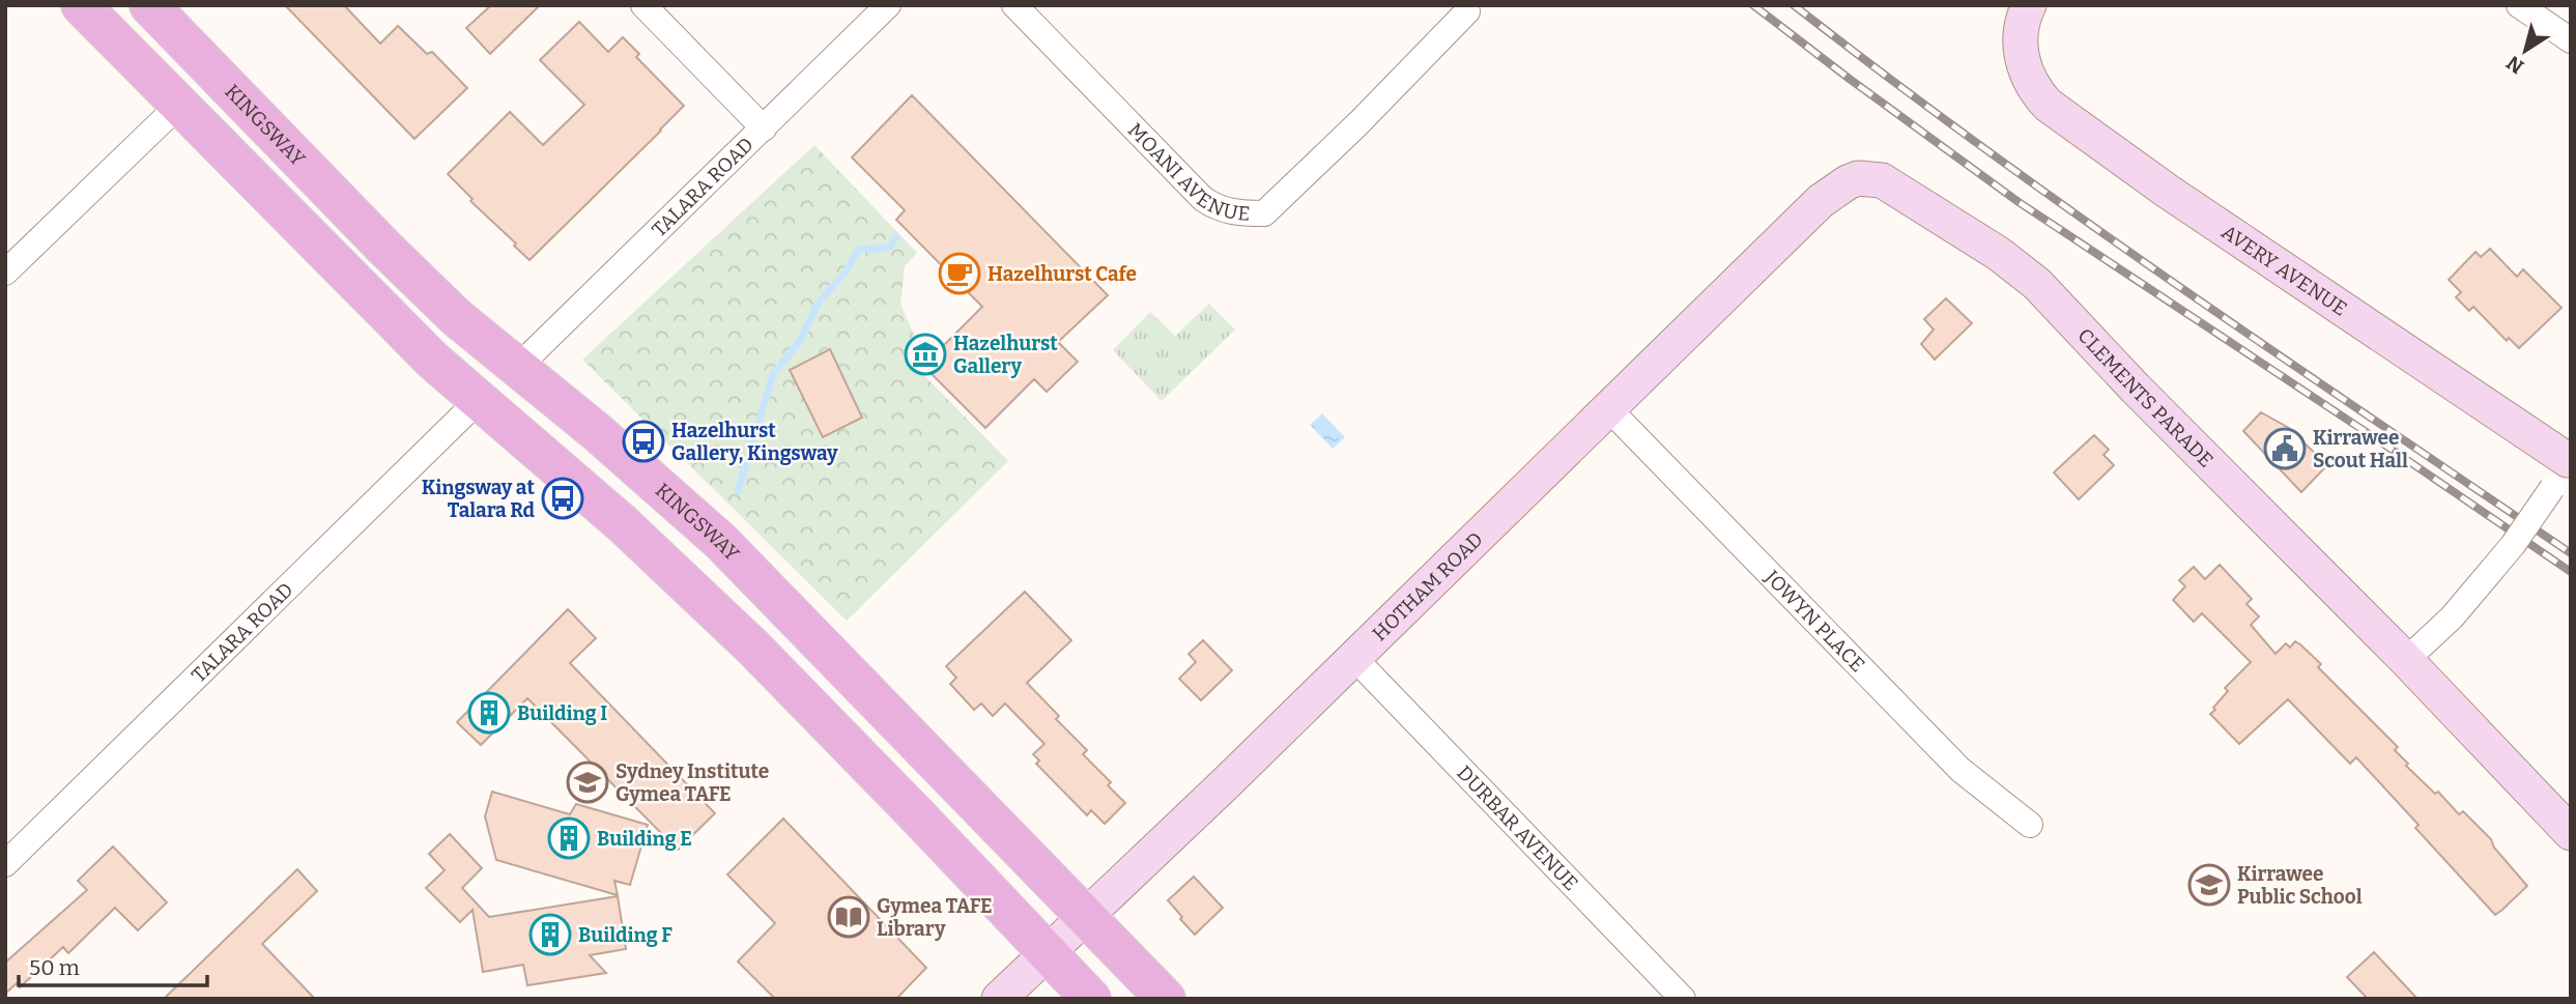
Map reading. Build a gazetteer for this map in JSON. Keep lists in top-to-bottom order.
{
  "streets": {
    "main road": ["KINGSWAY"],
    "street": [
      "MOANI AVENUE",
      "TALARA ROAD",
      "AVERY AVENUE",
      "CLEMENTS PARADE",
      "HOTHAM ROAD",
      "JOWYN PLACE",
      "DURBAR AVENUE"
    ]
  },
  "crossings": [
    ["KINGSWAY", "TALARA ROAD"],
    ["KINGSWAY", "HOTHAM ROAD"],
    ["CLEMENTS PARADE", "HOTHAM ROAD"],
    ["HOTHAM ROAD", "JOWYN PLACE"],
    ["HOTHAM ROAD", "DURBAR AVENUE"]
  ],
  "places": {
    "cafe": ["Hazelhurst Cafe"],
    "museum": ["Hazelhurst Gallery"],
    "bus stop": ["Hazelhurst Gallery, Kingsway", "Kingsway at Talara Rd"],
    "public building": ["Kirrawee Scout Hall"],
    "building": ["Building I", "Building E", "Building F"],
    "school or university": ["Sydney Institute Gymea TAFE", "Kirrawee Public School"],
    "library": ["Gymea TAFE Library"]
  },
  "scale_bar": "50 m",
  "north": "bottom left"
}
